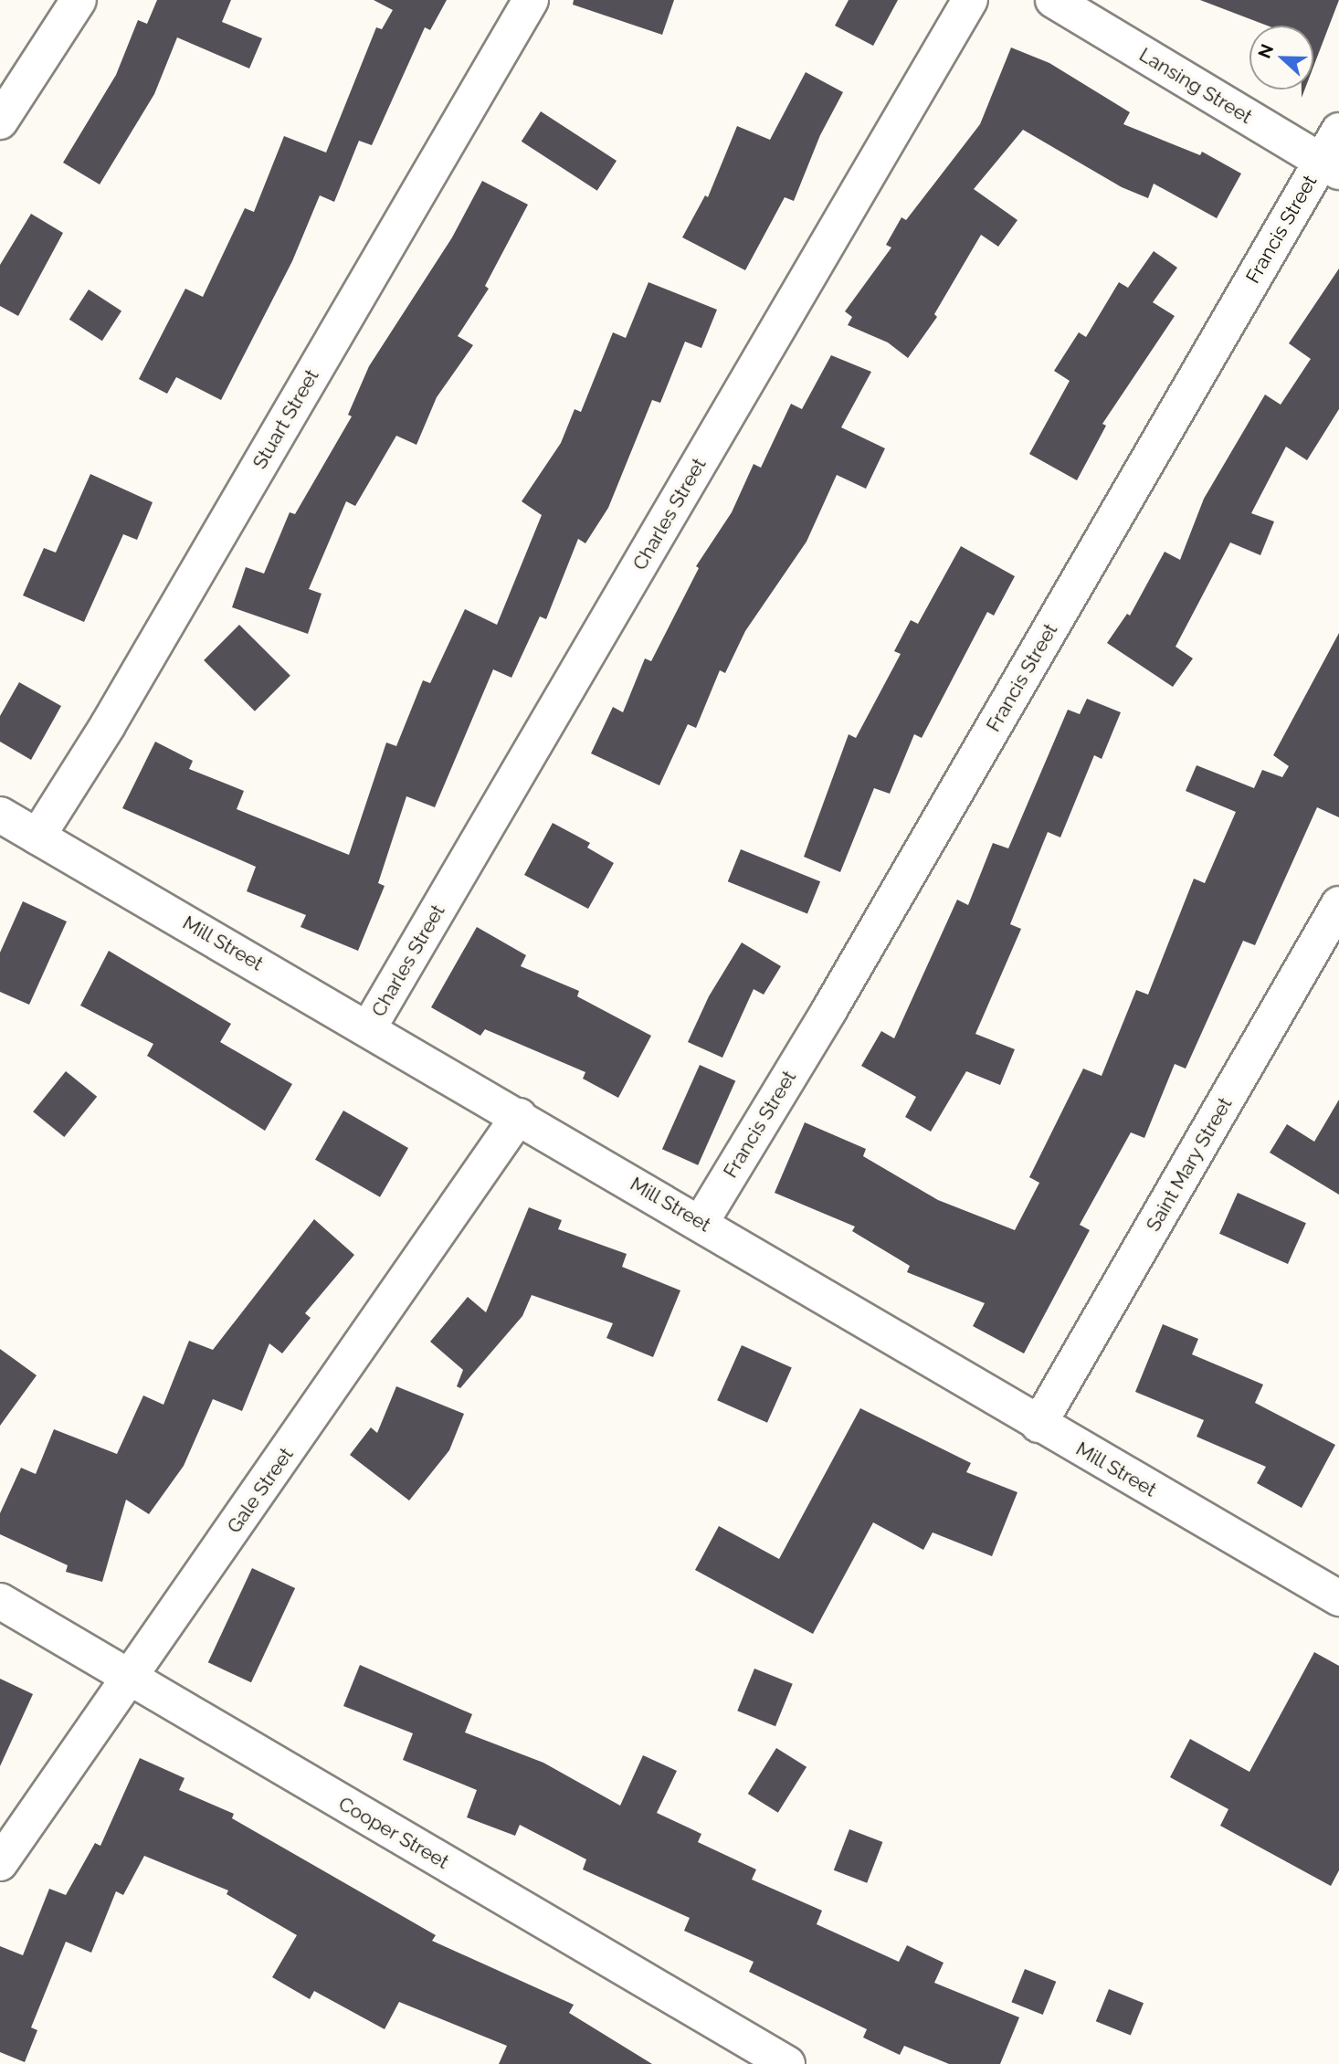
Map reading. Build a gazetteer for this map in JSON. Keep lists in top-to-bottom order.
{
  "streets": {
    "main road": [
      "Lansing Street",
      "Francis Street",
      "Stuart Street",
      "Charles Street",
      "Mill Street",
      "Saint Mary Street",
      "Gale Street",
      "Cooper Street"
    ]
  },
  "crossings": [
    ["Lansing Street", "Francis Street"],
    ["Francis Street", "Mill Street"],
    ["Stuart Street", "Mill Street"],
    ["Charles Street", "Mill Street"],
    ["Mill Street", "Saint Mary Street"],
    ["Mill Street", "Gale Street"],
    ["Gale Street", "Cooper Street"]
  ],
  "north": "left"
}
